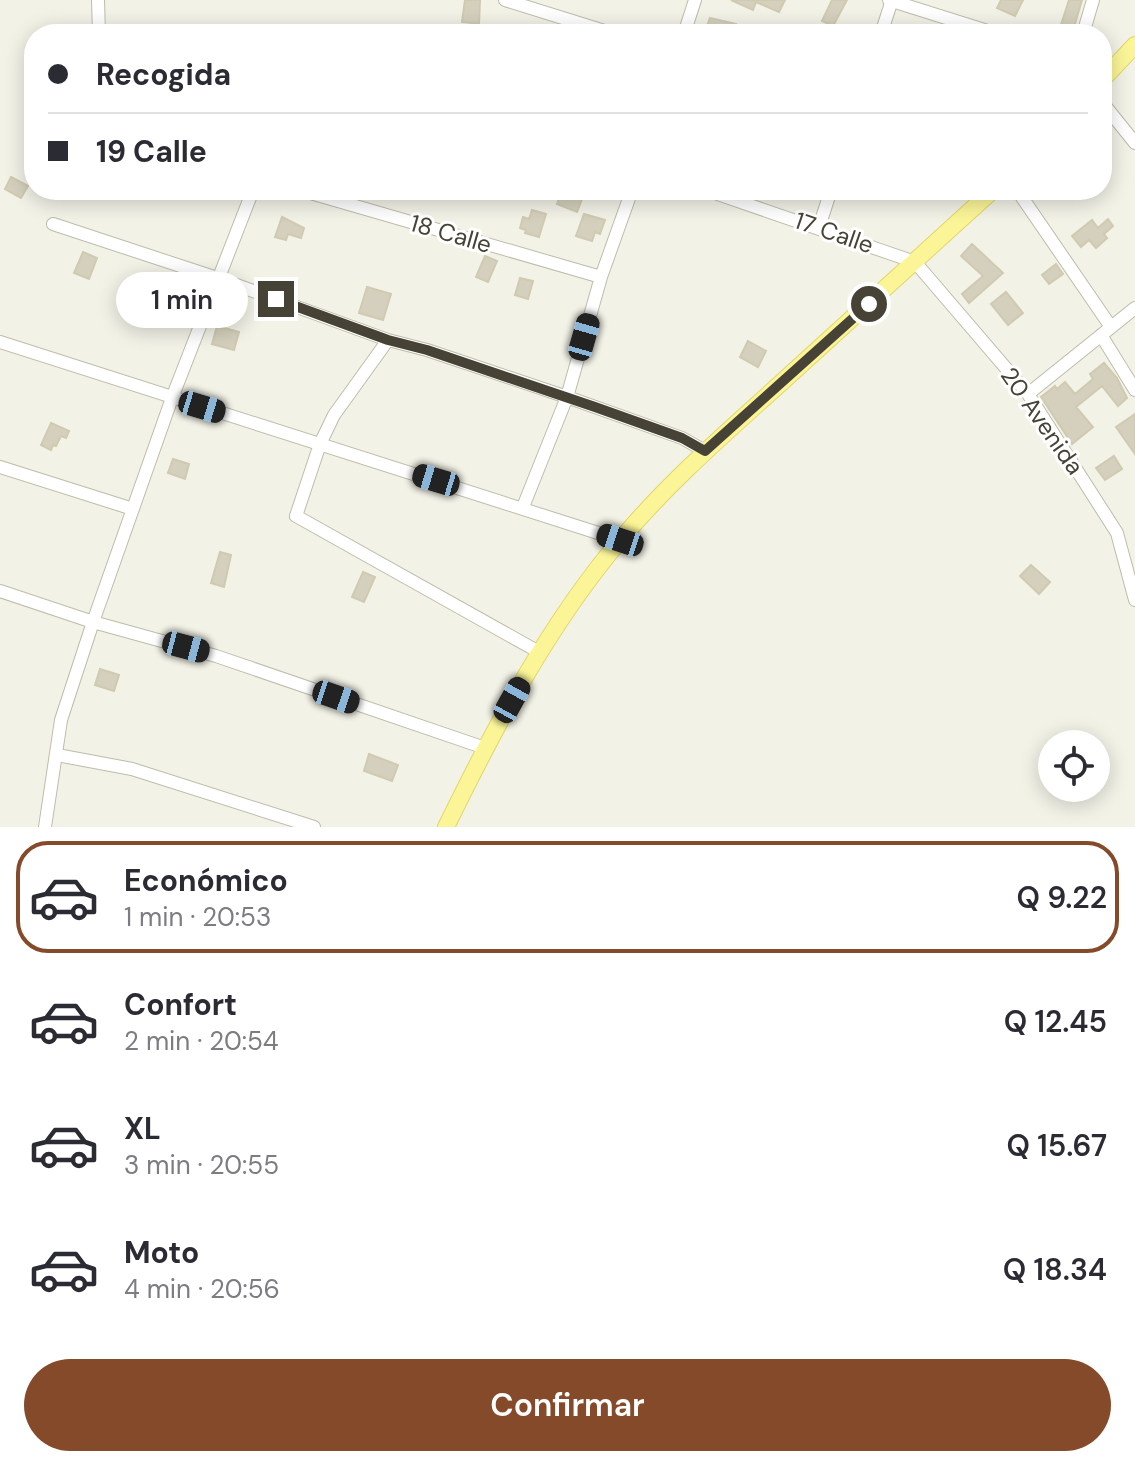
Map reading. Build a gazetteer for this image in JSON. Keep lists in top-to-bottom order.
{
  "streets": {
    "street": ["17 Calle", "18 Calle", "20 Avenida"]
  },
  "crossings": [
    ["17 Calle", "20 Avenida"]
  ],
  "page": {
    "banner": ["Recogida", "19 Calle"],
    "bubble": "1 min",
    "list": [
      {
        "name": "Económico",
        "note": "1 min · 20:53",
        "value": "Q 9.22"
      },
      {
        "name": "Confort",
        "note": "2 min · 20:54",
        "value": "Q 12.45"
      },
      {
        "name": "XL",
        "note": "3 min · 20:55",
        "value": "Q 15.67"
      },
      {
        "name": "Moto",
        "note": "4 min · 20:56",
        "value": "Q 18.34"
      }
    ],
    "buttons": "Confirmar"
  }
}
